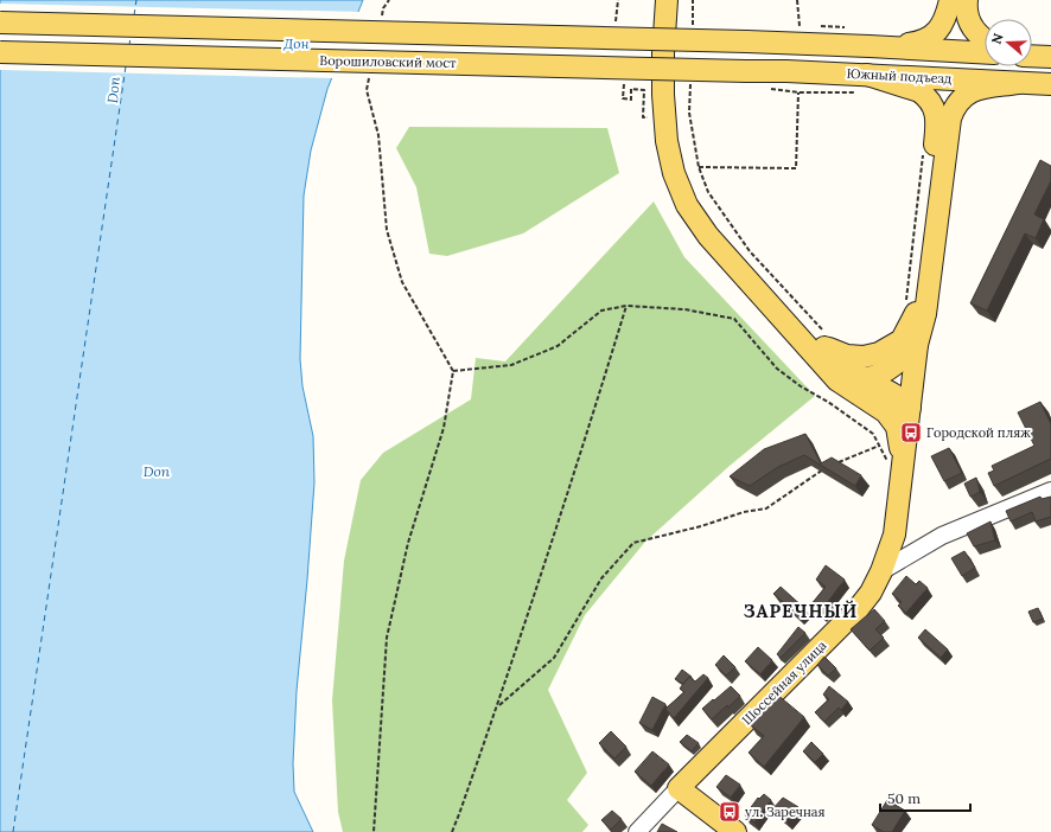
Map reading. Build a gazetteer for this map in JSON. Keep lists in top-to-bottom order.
{
  "streets": {
    "main road": ["Ворошиловский мост", "Южный подъезд", "Шоссейная улица"]
  },
  "crossings": [
    ["Ворошиловский мост", "Южный подъезд"]
  ],
  "districts": ["ЗАРЕЧНЫЙ"],
  "water": ["Дон", "Don"],
  "places": {
    "bus stop": ["Городской пляж", "ул. Заречная"]
  },
  "scale_bar": "50 m",
  "north": "left"
}
